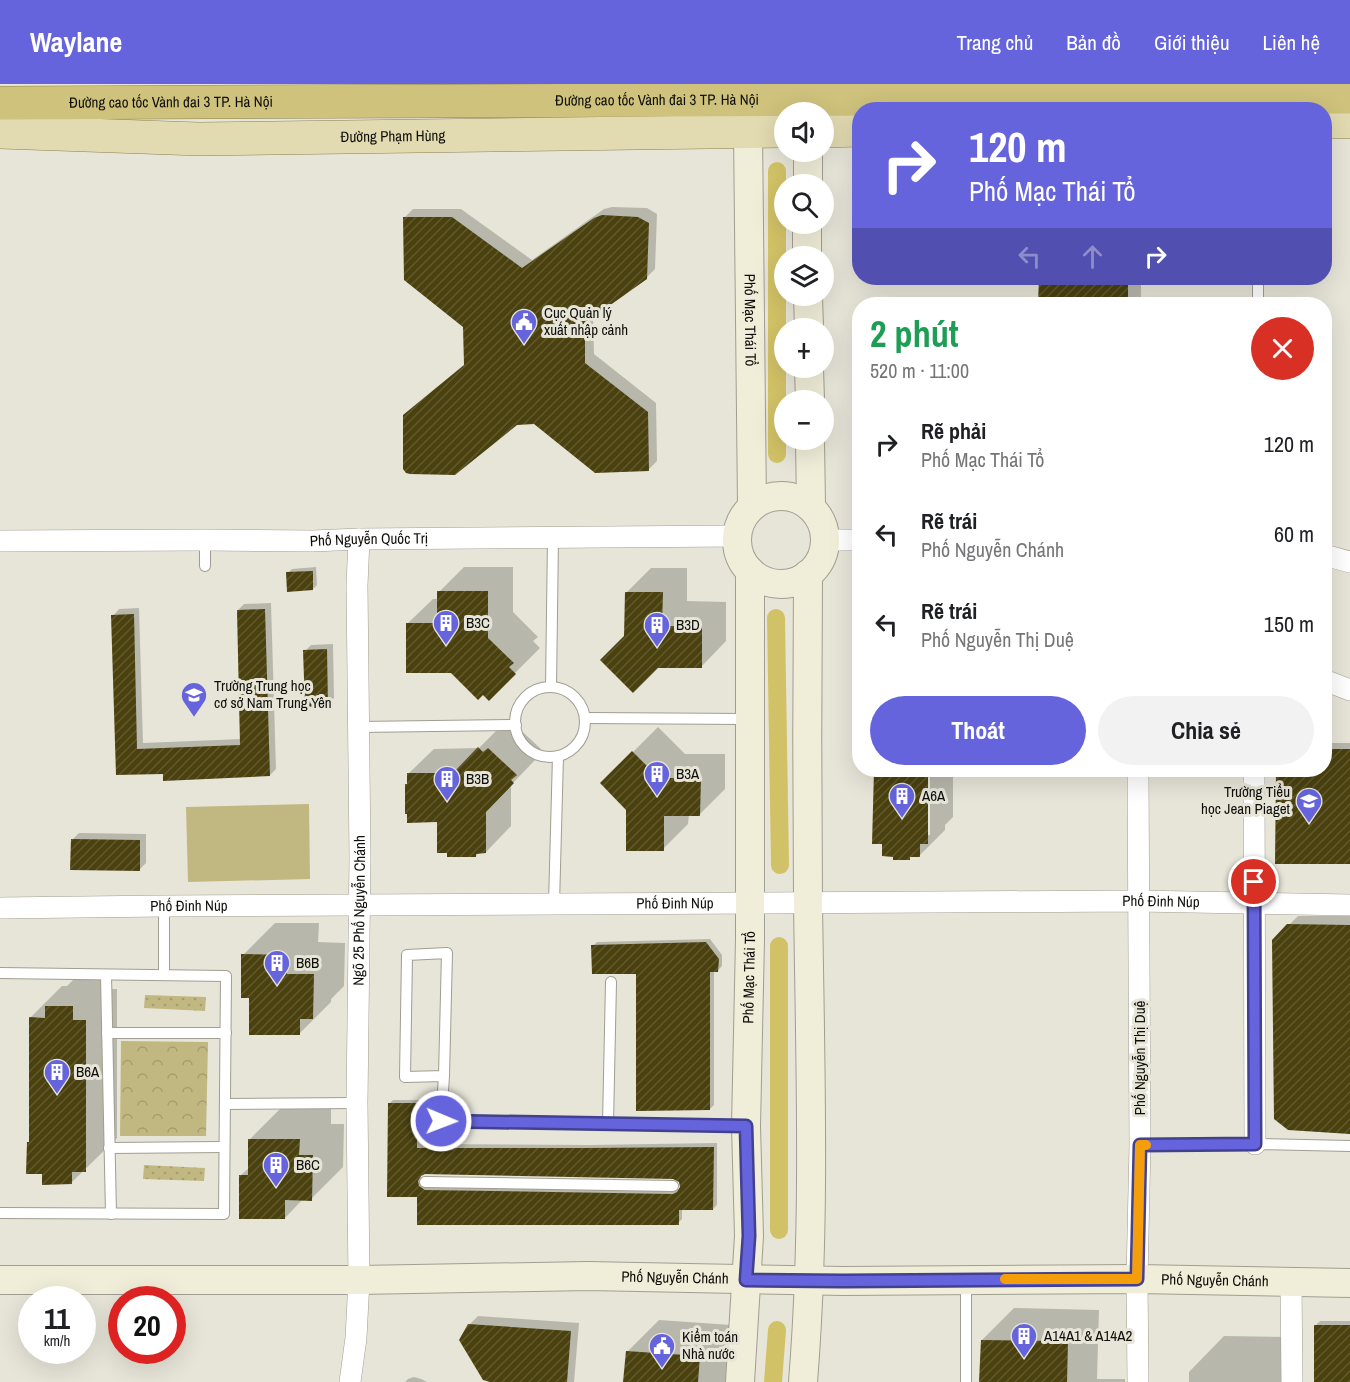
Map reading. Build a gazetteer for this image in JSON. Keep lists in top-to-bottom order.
{
  "streets": {
    "highway": ["Đường cao tốc Vành đai 3 TP. Hà Nội"],
    "main road": ["Đường Phạm Hùng"],
    "street": [
      "Phố Mạc Thái Tổ",
      "Phố Nguyễn Quốc Trị",
      "Phố Đinh Núp",
      "Ngõ 25 Phố Nguyễn Chánh",
      "Phố Nguyễn Thị Duệ",
      "Phố Nguyễn Chánh"
    ]
  },
  "crossings": [
    ["Đường Phạm Hùng", "Phố Mạc Thái Tổ"],
    ["Phố Mạc Thái Tổ", "Phố Nguyễn Quốc Trị"],
    ["Phố Mạc Thái Tổ", "Phố Đinh Núp"],
    ["Phố Mạc Thái Tổ", "Phố Nguyễn Chánh"],
    ["Phố Nguyễn Quốc Trị", "Ngõ 25 Phố Nguyễn Chánh"],
    ["Phố Đinh Núp", "Ngõ 25 Phố Nguyễn Chánh"],
    ["Phố Đinh Núp", "Phố Nguyễn Thị Duệ"],
    ["Ngõ 25 Phố Nguyễn Chánh", "Phố Nguyễn Chánh"],
    ["Phố Nguyễn Thị Duệ", "Phố Nguyễn Chánh"]
  ],
  "places": {
    "public building": ["Cục Quản lý xuất nhập cảnh", "Kiểm toán Nhà nước"],
    "building": [
      "B3C",
      "B3D",
      "B3A",
      "B3B",
      "A6A",
      "B6B",
      "B6A",
      "B6C",
      "A14A1 & A14A2"
    ],
    "school or university": ["Trường Trung học cơ sở Nam Trung Yên", "Trường Tiểu học Jean Piaget"]
  },
  "page": {
    "header": "Waylane",
    "nav": [
      "Trang chủ",
      "Bản đồ",
      "Giới thiệu",
      "Liên hệ"
    ],
    "map_buttons": ["+", "−"],
    "turn": ["120 m", "Phố Mạc Thái Tổ"],
    "heading": ["2 phút", "520 m · 11:00"],
    "list": [
      {
        "name": "Rẽ phải",
        "note": "Phố Mạc Thái Tổ",
        "value": "120 m"
      },
      {
        "name": "Rẽ trái",
        "note": "Phố Nguyễn Chánh",
        "value": "60 m"
      },
      {
        "name": "Rẽ trái",
        "note": "Phố Nguyễn Thị Duệ",
        "value": "150 m"
      }
    ],
    "buttons": ["Thoát", "Chia sẻ"],
    "speed": "11 km/h",
    "limit": "20"
  }
}
